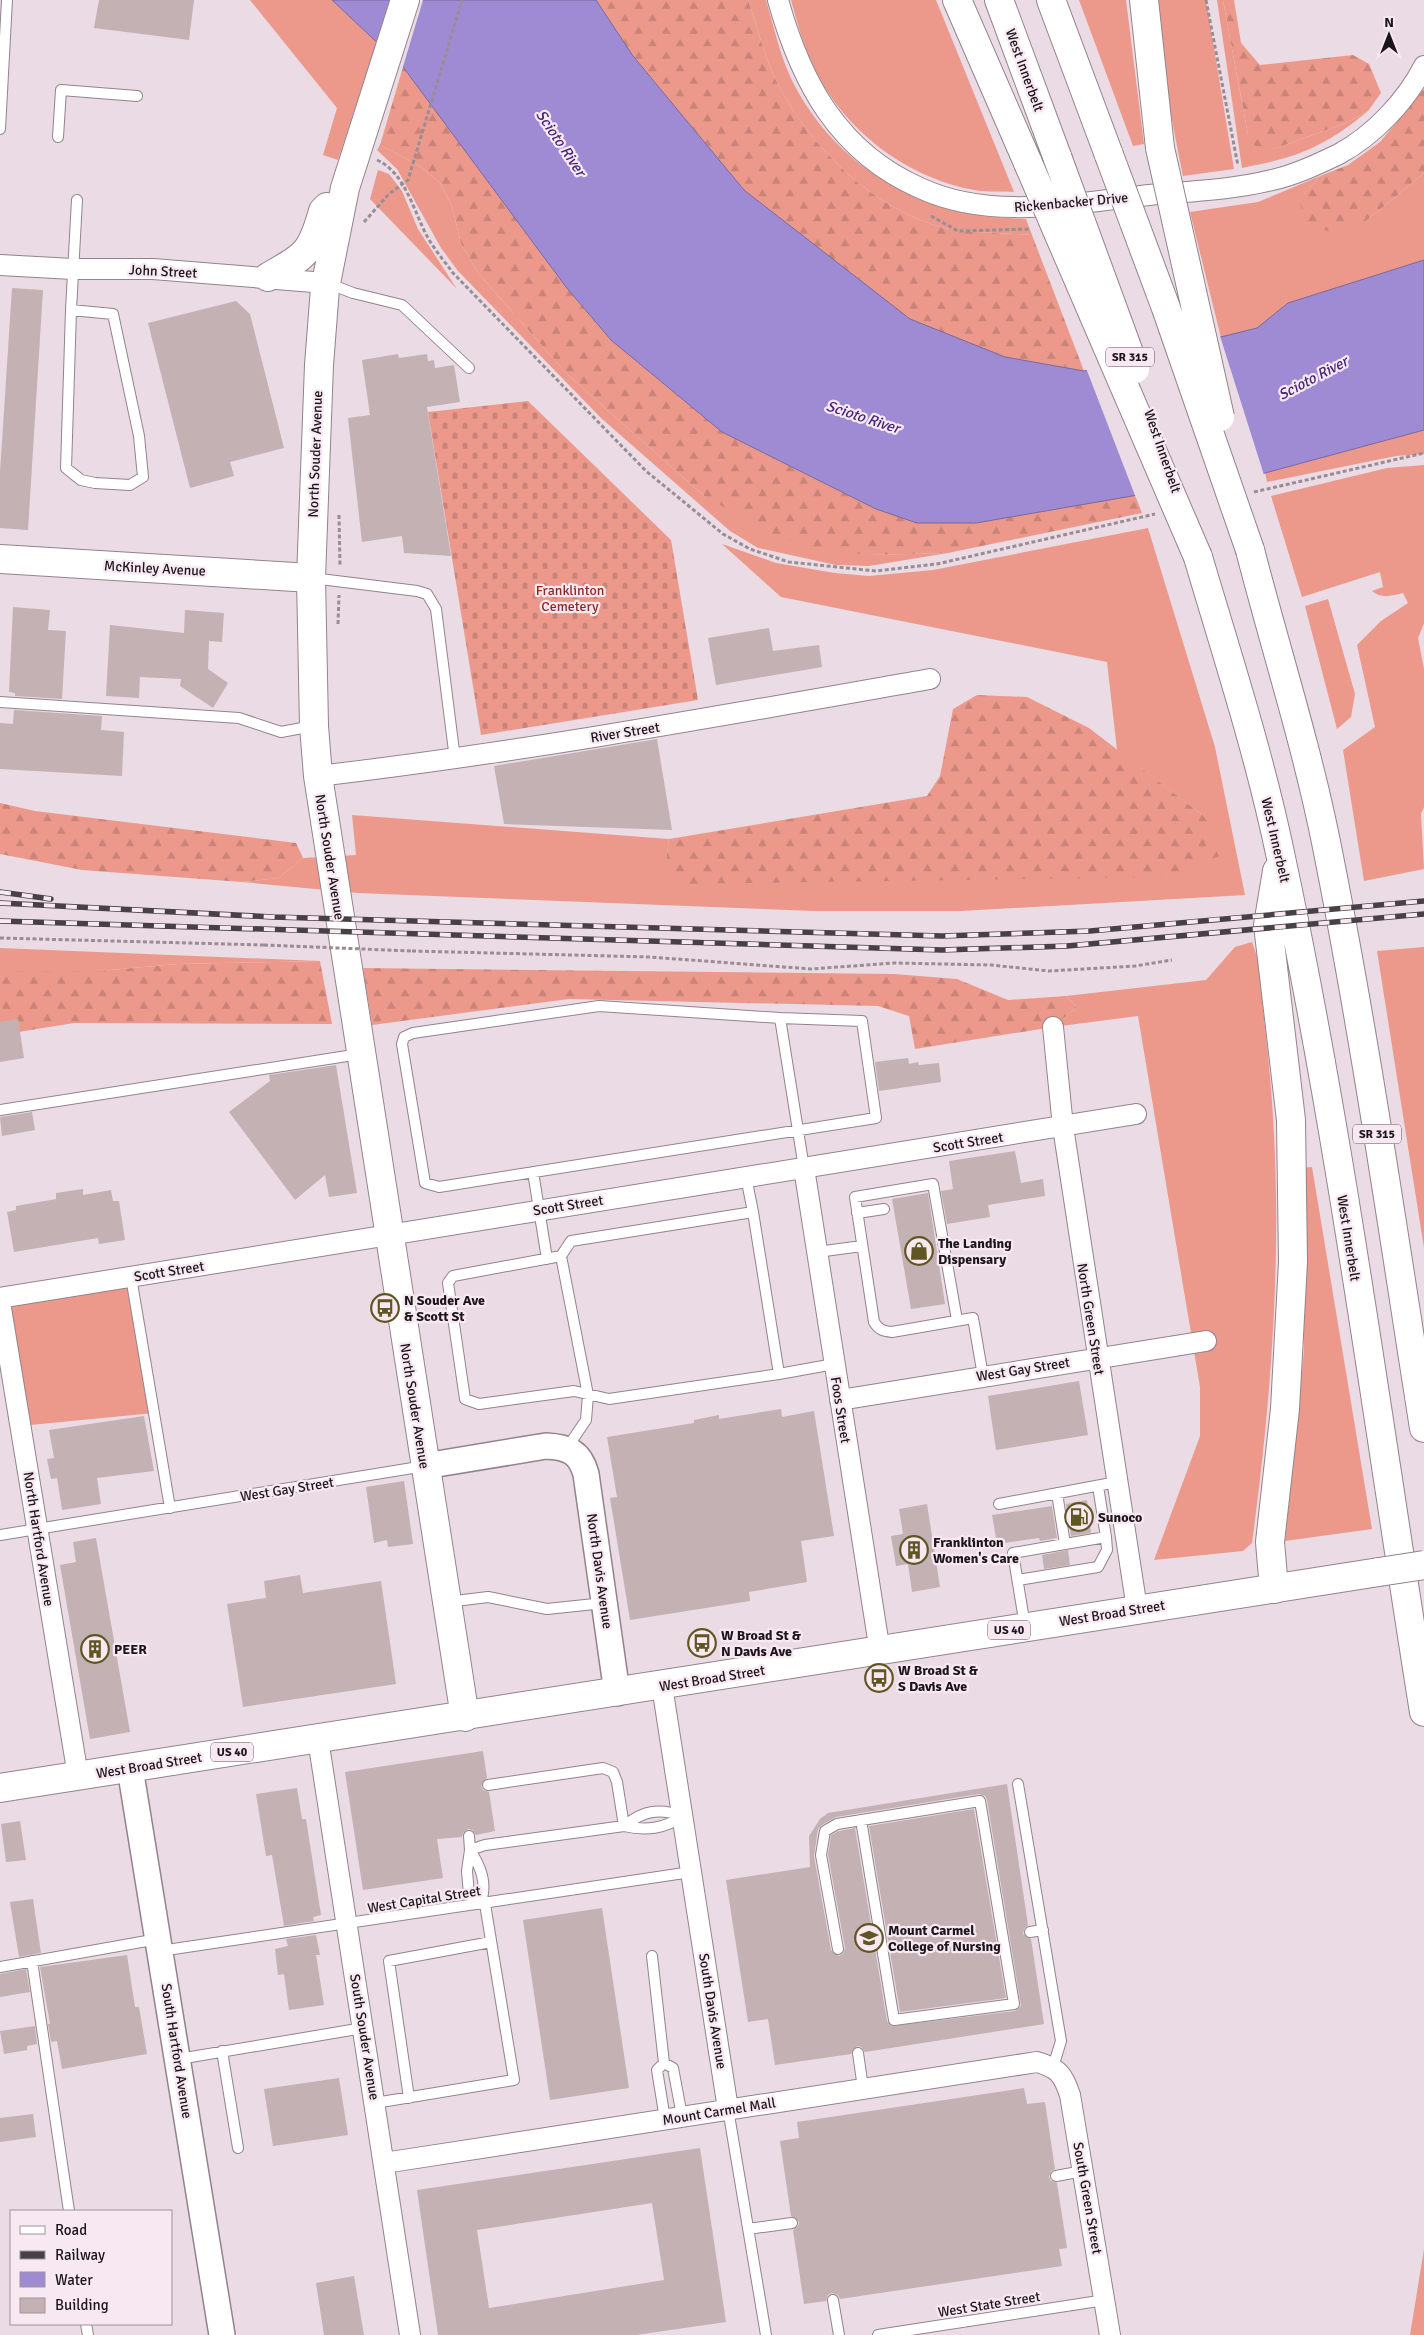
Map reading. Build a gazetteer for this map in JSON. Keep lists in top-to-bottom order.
{
  "streets": {
    "main road": [
      "West Innerbelt",
      "SR 315",
      "North Souder Avenue",
      "McKinley Avenue",
      "West Broad Street",
      "US 40"
    ],
    "street": [
      "Rickenbacker Drive",
      "John Street",
      "River Street",
      "Scott Street",
      "North Green Street",
      "West Gay Street",
      "Foos Street",
      "North Hartford Avenue",
      "North Davis Avenue",
      "South Davis Avenue",
      "South Souder Avenue",
      "South Hartford Avenue",
      "Mount Carmel Mall",
      "South Green Street"
    ],
    "lane": ["West Capital Street", "West State Street"]
  },
  "crossings": [
    ["John Street", "North Souder Avenue"],
    ["North Souder Avenue", "McKinley Avenue"],
    ["North Souder Avenue", "River Street"],
    ["North Souder Avenue", "Scott Street"],
    ["North Souder Avenue", "West Gay Street"],
    ["North Souder Avenue", "West Broad Street"],
    ["Scott Street", "North Green Street"],
    ["Scott Street", "Foos Street"],
    ["North Green Street", "West Gay Street"],
    ["North Green Street", "West Broad Street"],
    ["West Gay Street", "Foos Street"],
    ["West Gay Street", "North Hartford Avenue"],
    ["West Gay Street", "North Davis Avenue"],
    ["Foos Street", "West Broad Street"],
    ["North Hartford Avenue", "West Broad Street"],
    ["North Davis Avenue", "West Broad Street"],
    ["West Broad Street", "South Davis Avenue"],
    ["West Broad Street", "South Souder Avenue"],
    ["West Broad Street", "South Hartford Avenue"],
    ["West Capital Street", "South Davis Avenue"],
    ["West Capital Street", "South Souder Avenue"],
    ["West Capital Street", "South Hartford Avenue"],
    ["South Davis Avenue", "Mount Carmel Mall"],
    ["South Souder Avenue", "Mount Carmel Mall"],
    ["Mount Carmel Mall", "South Green Street"],
    ["South Green Street", "West State Street"]
  ],
  "water": ["Scioto River"],
  "parks": ["Franklinton Cemetery"],
  "places": {
    "shop": ["The Landing Dispensary"],
    "bus stop": ["N Souder Ave & Scott St", "W Broad St & N Davis Ave", "W Broad St & S Davis Ave"],
    "fuel station": ["Sunoco"],
    "building": ["Franklinton Women's Care", "PEER"],
    "school or university": ["Mount Carmel College of Nursing"]
  },
  "legend": [
    "Road",
    "Railway",
    "Water",
    "Building"
  ],
  "north": "top"
}
